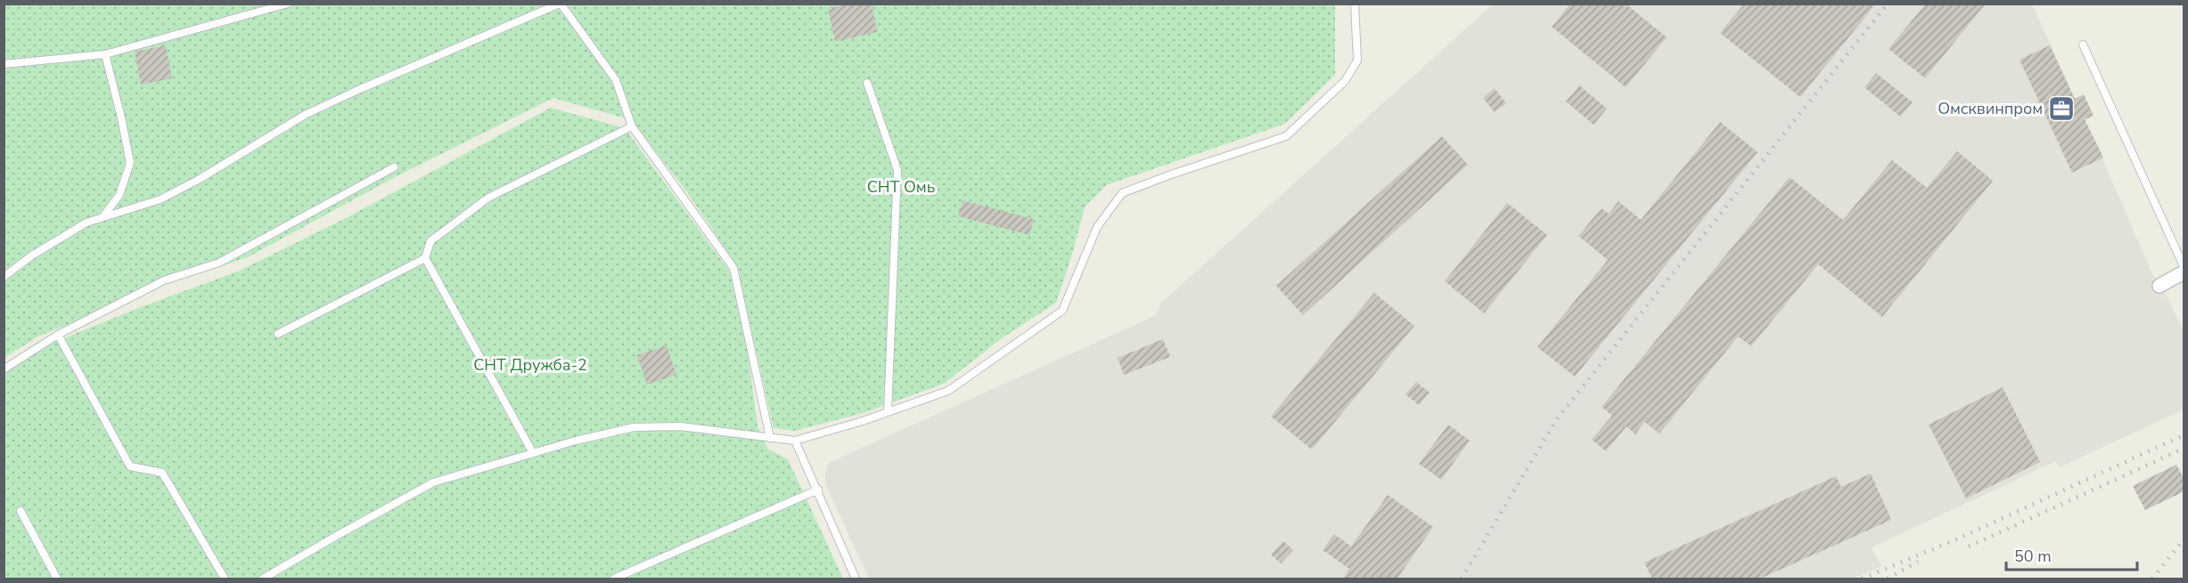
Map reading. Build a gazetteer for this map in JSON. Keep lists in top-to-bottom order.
{
  "parks": ["СНТ Омь", "СНТ Дружба-2"],
  "places": {
    "office": ["Омсквинпром"]
  },
  "scale_bar": "50 m"
}
